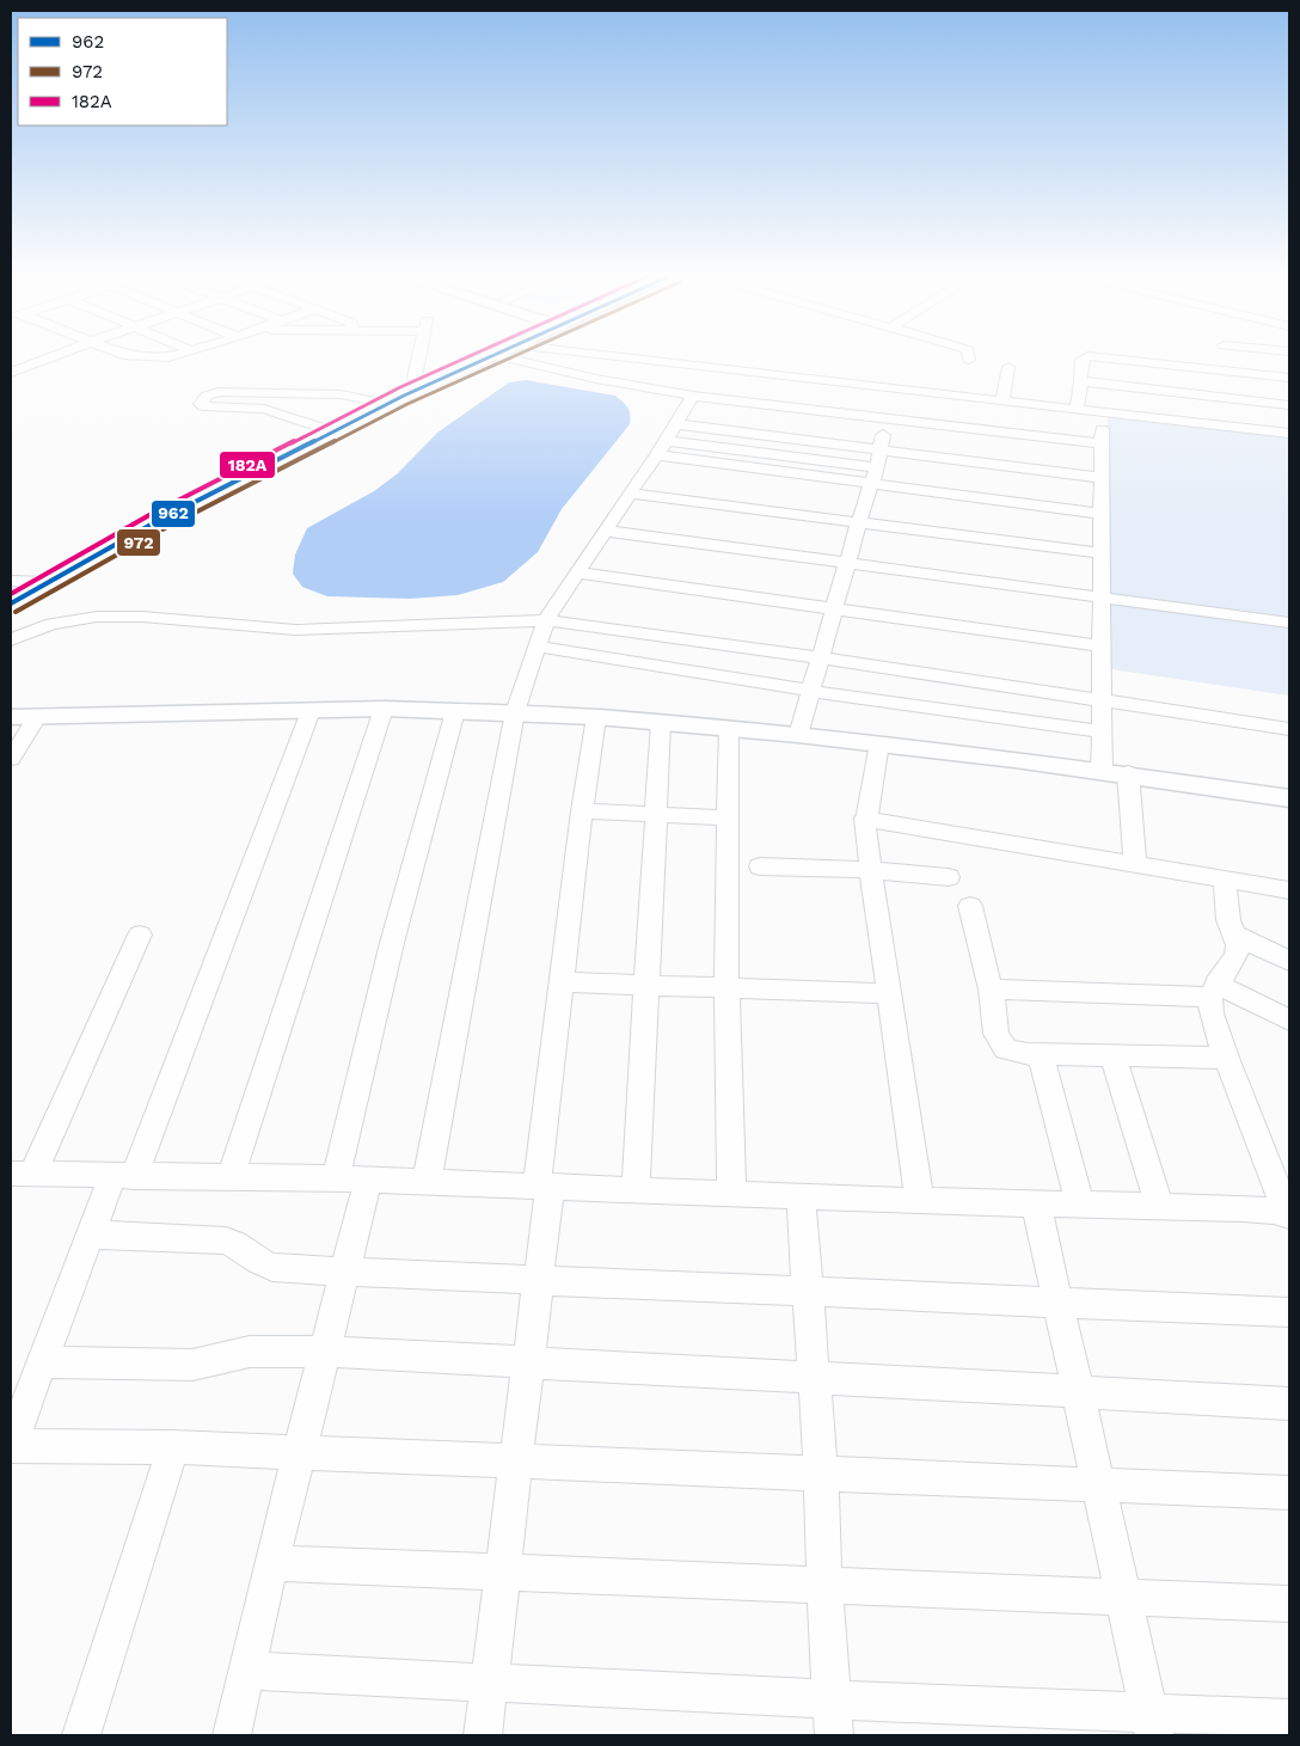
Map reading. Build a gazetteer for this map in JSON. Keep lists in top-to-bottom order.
{
  "lines": ["transit line 962", "transit line 972", "transit line 182A"],
  "legend": ["962", "972", "182A"]
}
